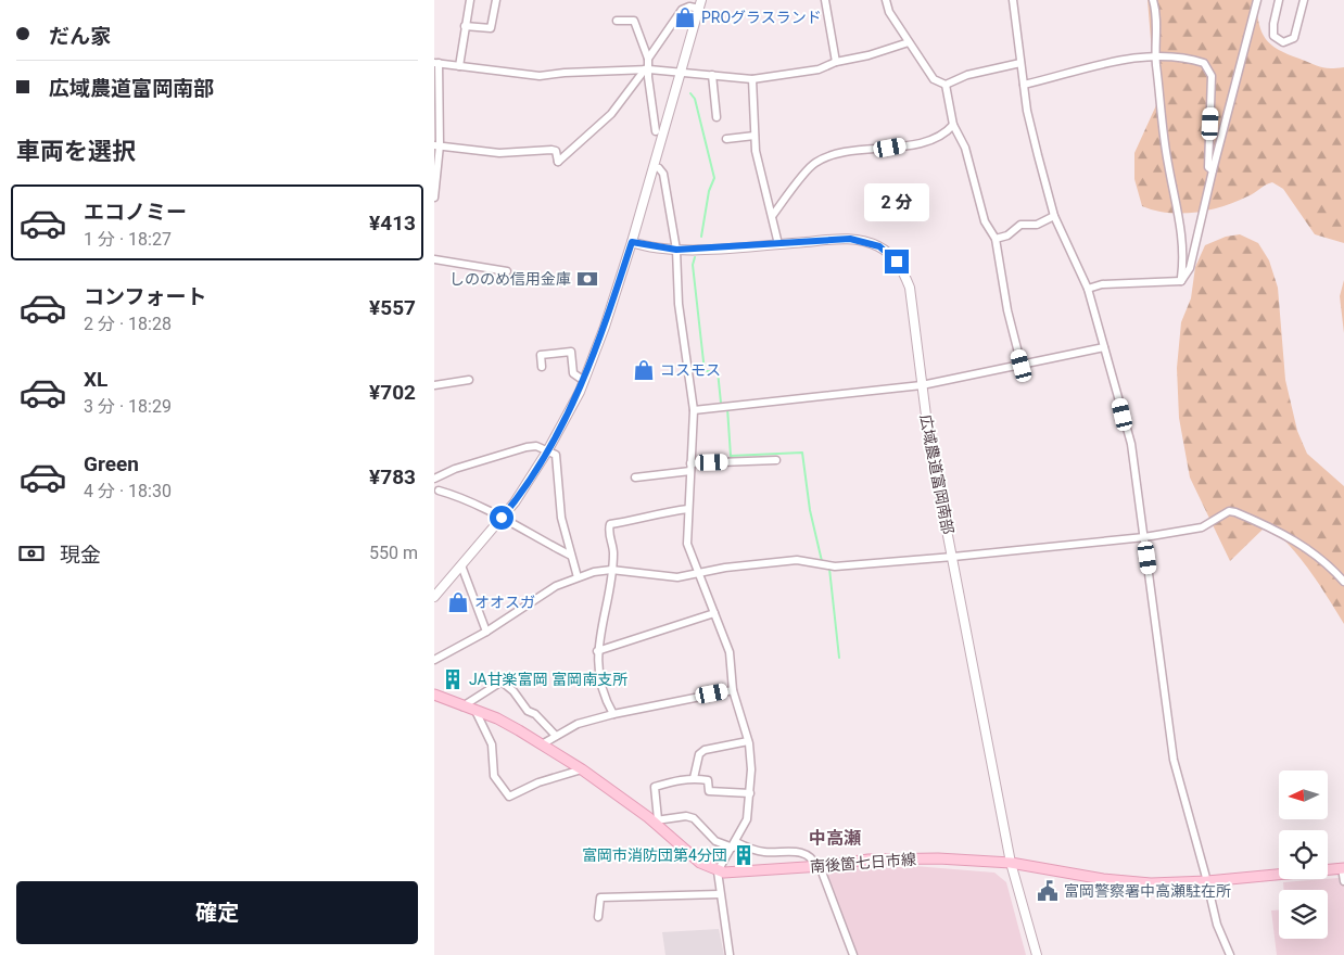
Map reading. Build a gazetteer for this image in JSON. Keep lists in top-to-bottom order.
{
  "streets": {
    "main road": ["南後箇七日市線"],
    "street": ["広域農道富岡南部"]
  },
  "crossings": [
    ["広域農道富岡南部", "南後箇七日市線"]
  ],
  "districts": ["中高瀬"],
  "places": {
    "shop": ["PROグラスランド", "コスモス", "オオスガ"],
    "bank": ["しののめ信用金庫"],
    "building": ["JA甘楽富岡 富岡南支所", "富岡市消防団第4分団"],
    "public building": ["富岡警察署中高瀬駐在所"]
  },
  "north": "left",
  "page": {
    "banner": ["だん家", "広域農道富岡南部"],
    "heading": "車両を選択",
    "bubble": "2 分",
    "list": [
      {
        "name": "エコノミー",
        "note": "1 分 · 18:27",
        "value": "¥413"
      },
      {
        "name": "コンフォート",
        "note": "2 分 · 18:28",
        "value": "¥557"
      },
      {
        "name": "XL",
        "note": "3 分 · 18:29",
        "value": "¥702"
      },
      {
        "name": "Green",
        "note": "4 分 · 18:30",
        "value": "¥783"
      }
    ],
    "pay": ["現金", "550 m"],
    "buttons": "確定"
  }
}
